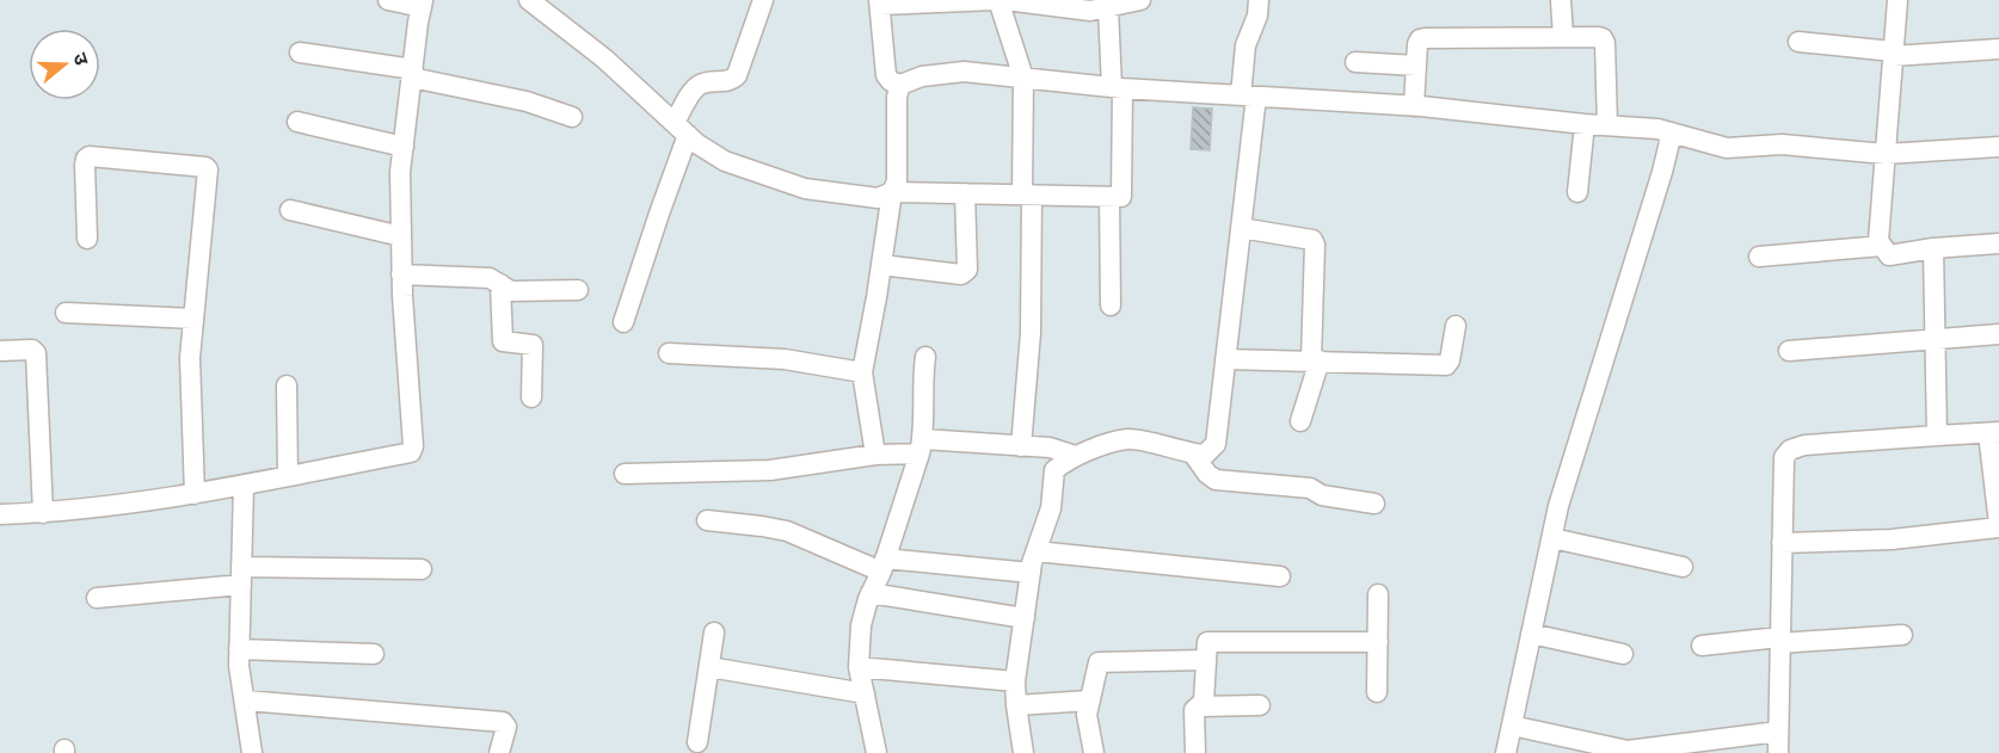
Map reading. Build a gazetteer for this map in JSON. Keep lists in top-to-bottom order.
{
  "north": "right"
}
